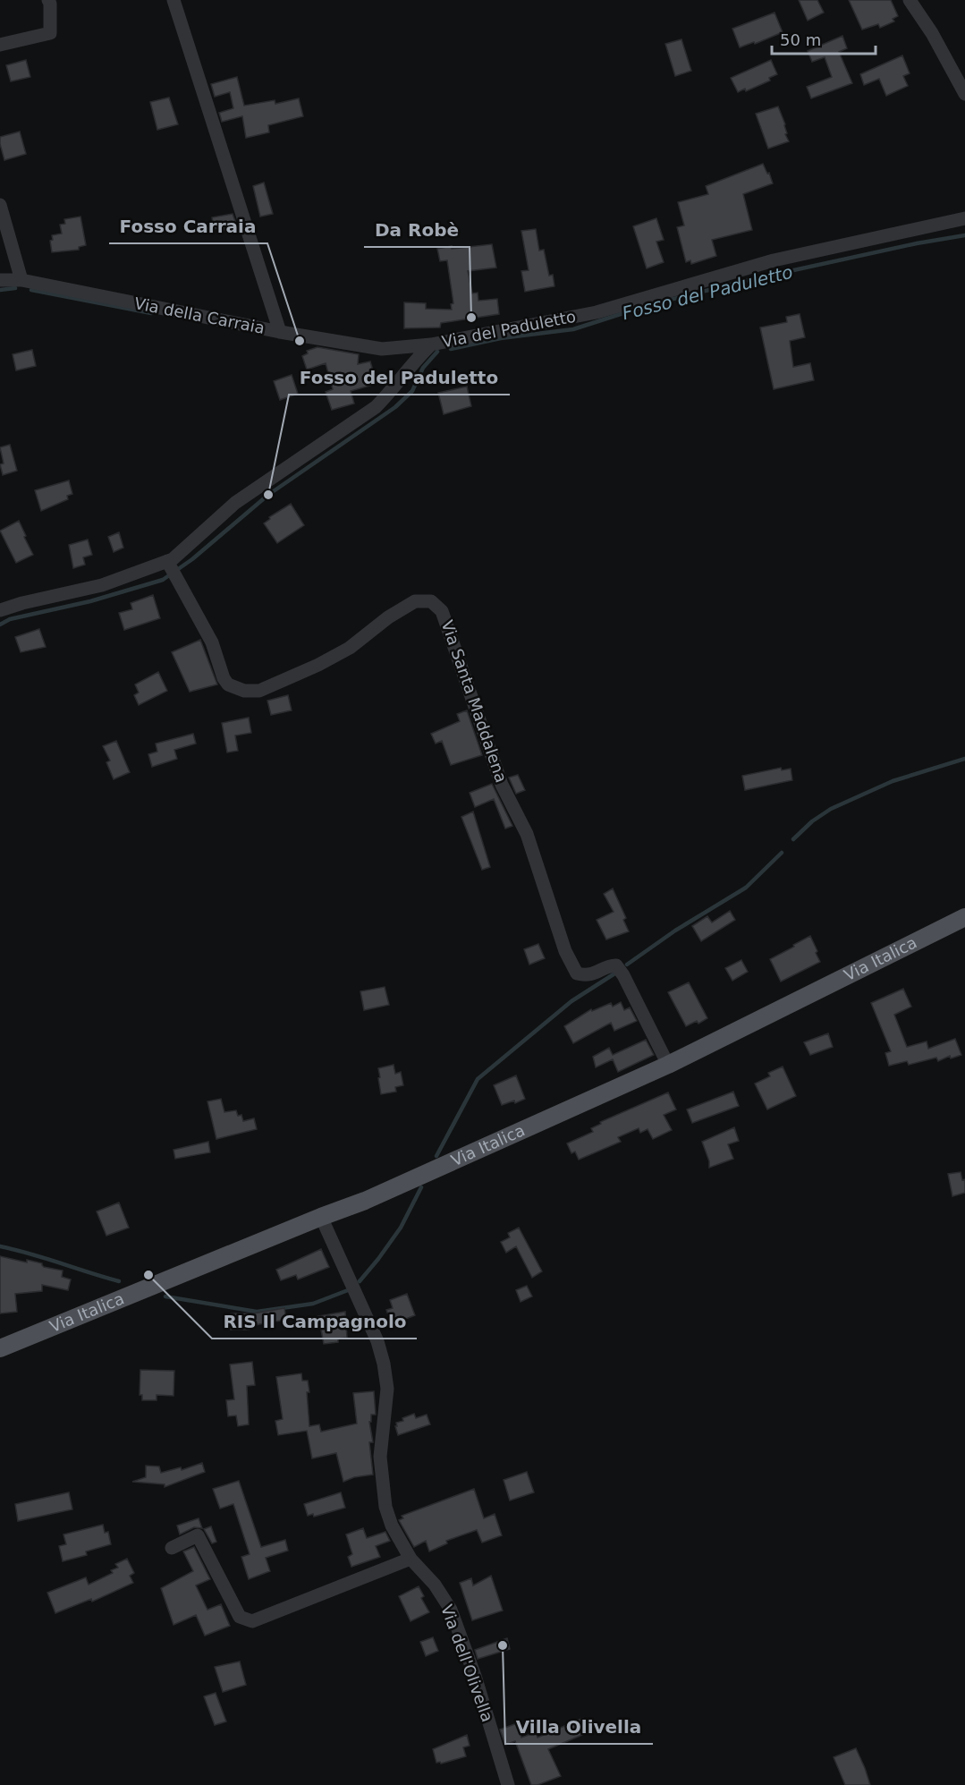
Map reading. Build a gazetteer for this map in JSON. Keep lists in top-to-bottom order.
{
  "streets": {
    "main road": ["Via Italica"],
    "street": [
      "Via della Carraia",
      "Via del Paduletto",
      "Via Santa Maddalena",
      "Via dell'Olivella"
    ]
  },
  "crossings": [
    ["Via della Carraia", "Via del Paduletto"],
    ["Via del Paduletto", "Via Santa Maddalena"],
    ["Via Santa Maddalena", "Via Italica"],
    ["Via Italica", "Via dell'Olivella"]
  ],
  "water": ["Fosso del Paduletto"],
  "places": [
    "Da Robè",
    "Fosso Carraia",
    "Fosso del Paduletto",
    "RIS Il Campagnolo",
    "Villa Olivella"
  ],
  "scale_bar": "50 m"
}
